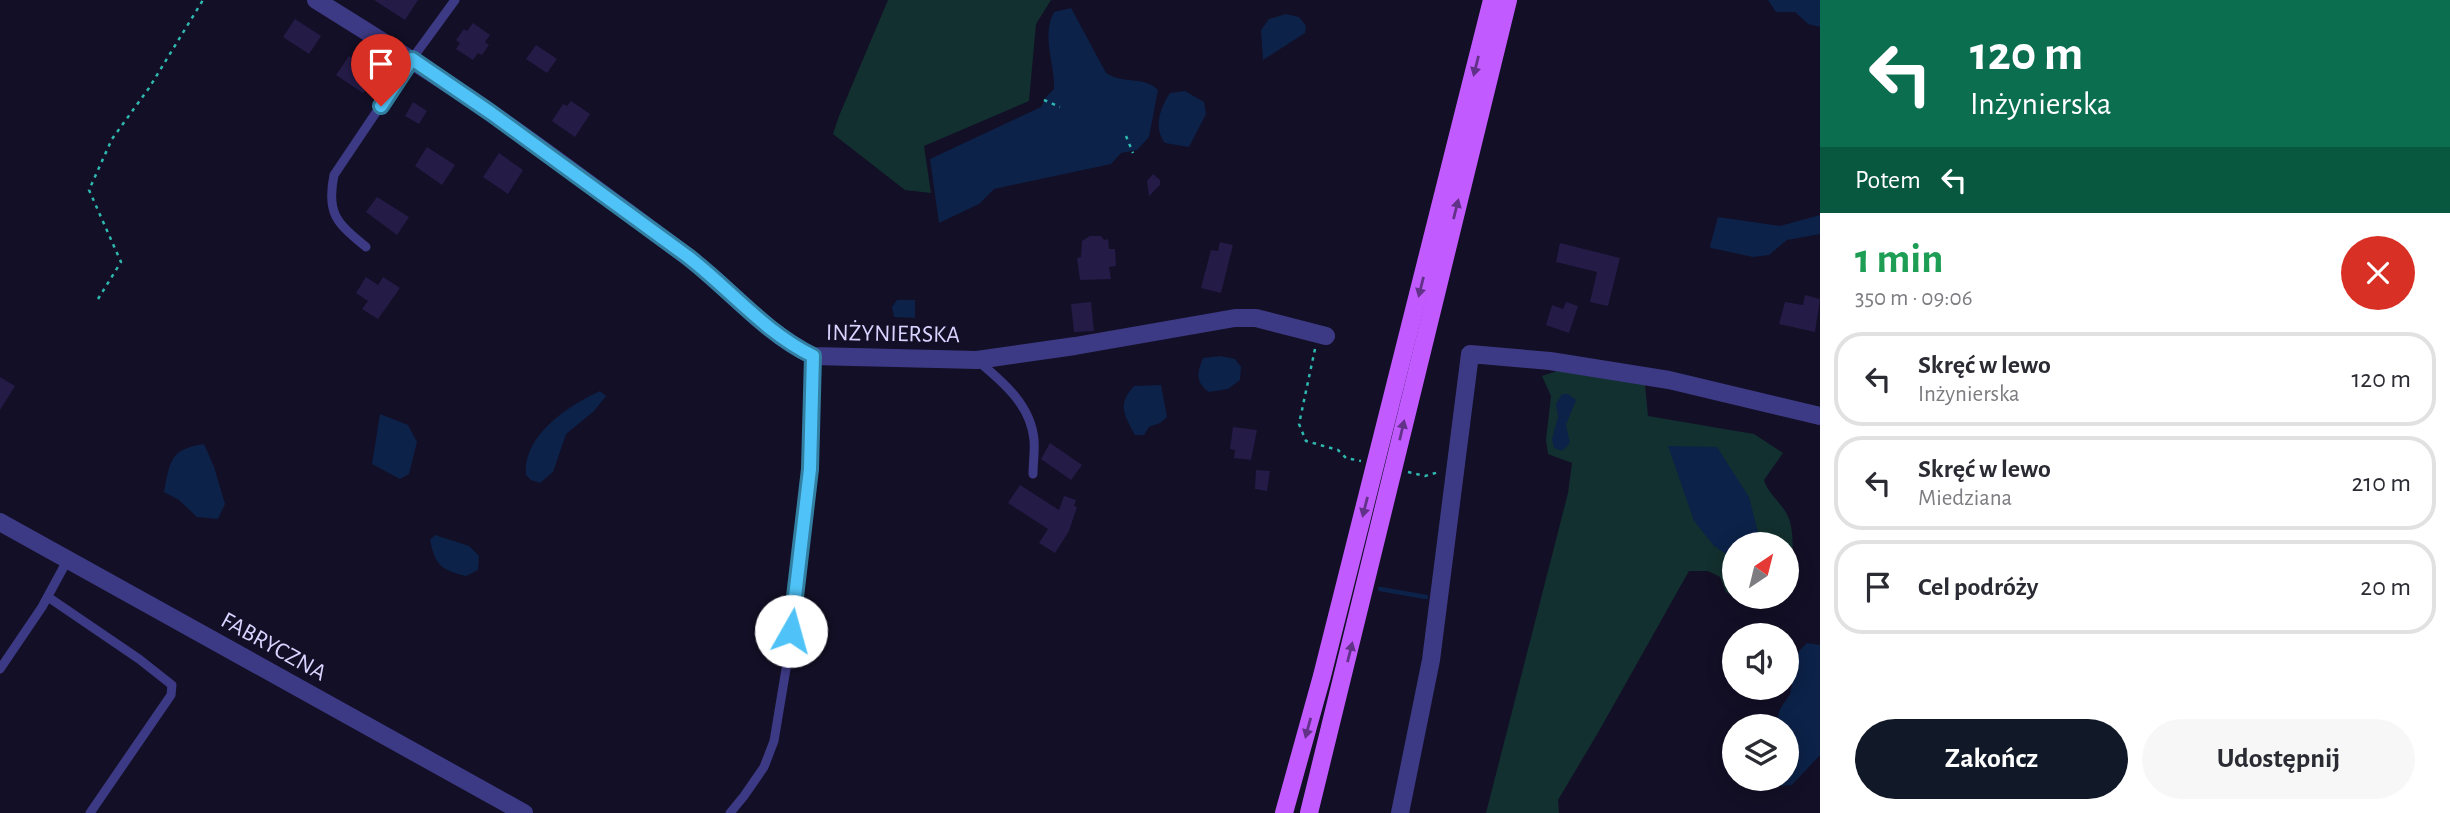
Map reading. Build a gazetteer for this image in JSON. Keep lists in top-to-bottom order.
{
  "streets": {
    "street": ["INŻYNIERSKA", "FABRYCZNA"]
  },
  "north": "top right",
  "page": {
    "turn": ["120 m", "Inżynierska"],
    "then": "Potem",
    "heading": ["1 min", "350 m · 09:06"],
    "list": [
      {
        "name": "Skręć w lewo",
        "note": "Inżynierska",
        "value": "120 m"
      },
      {
        "name": "Skręć w lewo",
        "note": "Miedziana",
        "value": "210 m"
      },
      {
        "name": "Cel podróży",
        "value": "20 m"
      }
    ],
    "buttons": ["Zakończ", "Udostępnij"]
  }
}
